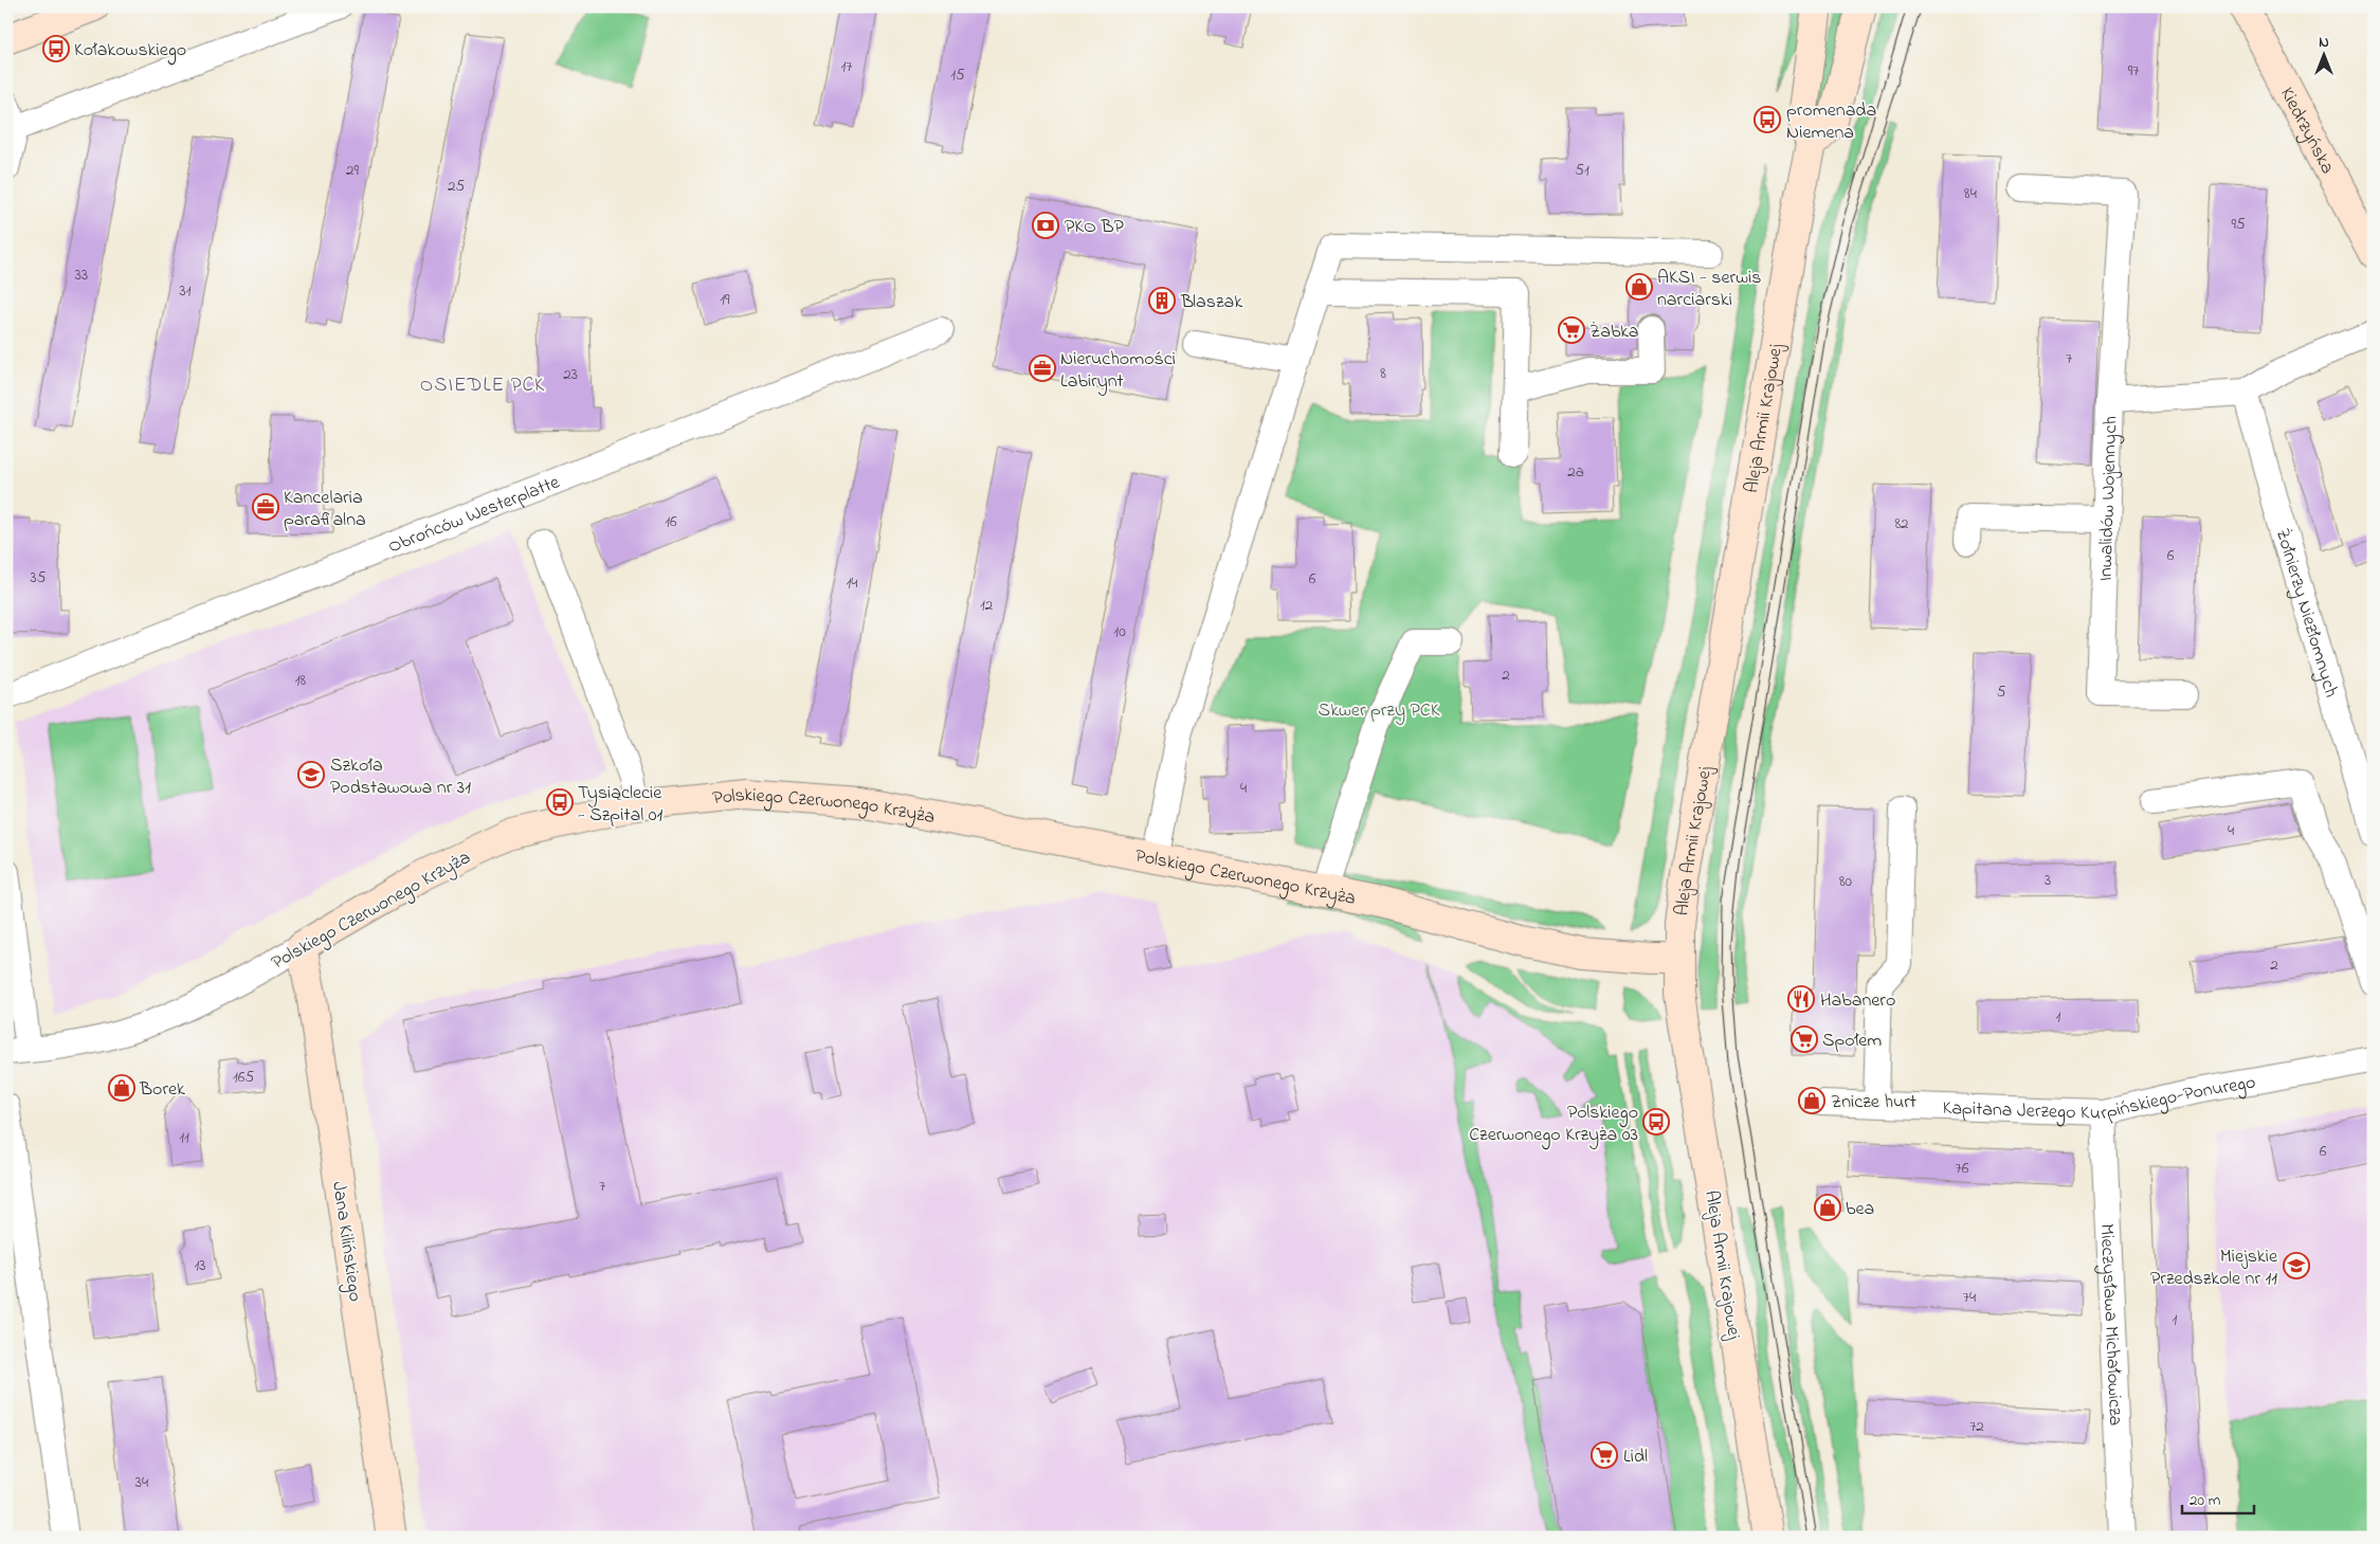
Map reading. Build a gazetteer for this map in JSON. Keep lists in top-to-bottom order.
{
  "streets": {
    "street": [
      "Kiedrzyńska",
      "Aleja Armii Krajowej",
      "Inwalidów Wojennych",
      "Obrońców Westerplatte",
      "Żołnierzy Niezłomnych",
      "Polskiego Czerwonego Krzyża",
      "Kapitana Jerzego Kurpińskiego-Ponurego",
      "Jana Kilińskiego",
      "Mieczysława Michałowicza"
    ]
  },
  "crossings": [
    ["Aleja Armii Krajowej", "Polskiego Czerwonego Krzyża"],
    ["Inwalidów Wojennych", "Żołnierzy Niezłomnych"],
    ["Polskiego Czerwonego Krzyża", "Jana Kilińskiego"],
    ["Kapitana Jerzego Kurpińskiego-Ponurego", "Mieczysława Michałowicza"]
  ],
  "districts": ["OSIEDLE PCK"],
  "parks": ["Skwer przy PCK"],
  "places": {
    "bus stop": [
      "Kołakowskiego",
      "promenada Niemena",
      "Tysiąclecie - Szpital 01",
      "Polskiego Czerwonego Krzyża 03"
    ],
    "bank": ["PKO BP"],
    "shop": [
      "AKSI - serwis narciarski",
      "Borek",
      "Znicze hurt",
      "bea"
    ],
    "building": ["Blaszak"],
    "supermarket": ["Żabka", "Społem", "Lidl"],
    "office": ["Nieruchomości Labirynt", "Kancelaria parafialna"],
    "school or university": ["Szkoła Podstawowa nr 31", "Miejskie Przedszkole nr 11"],
    "restaurant": ["Habanero"]
  },
  "house_numbers": [
    "17",
    "97",
    "15",
    "29",
    "51",
    "25",
    "84",
    "95",
    "33",
    "31",
    "19",
    "7",
    "8",
    "23",
    "2a",
    "16",
    "82",
    "6",
    "35",
    "6",
    "14",
    "12",
    "10",
    "2",
    "18",
    "5",
    "4",
    "4",
    "3",
    "80",
    "2",
    "1",
    "165",
    "11",
    "6",
    "76",
    "7",
    "13",
    "74",
    "1",
    "72",
    "34"
  ],
  "scale_bar": "20 m",
  "north": "top"
}
